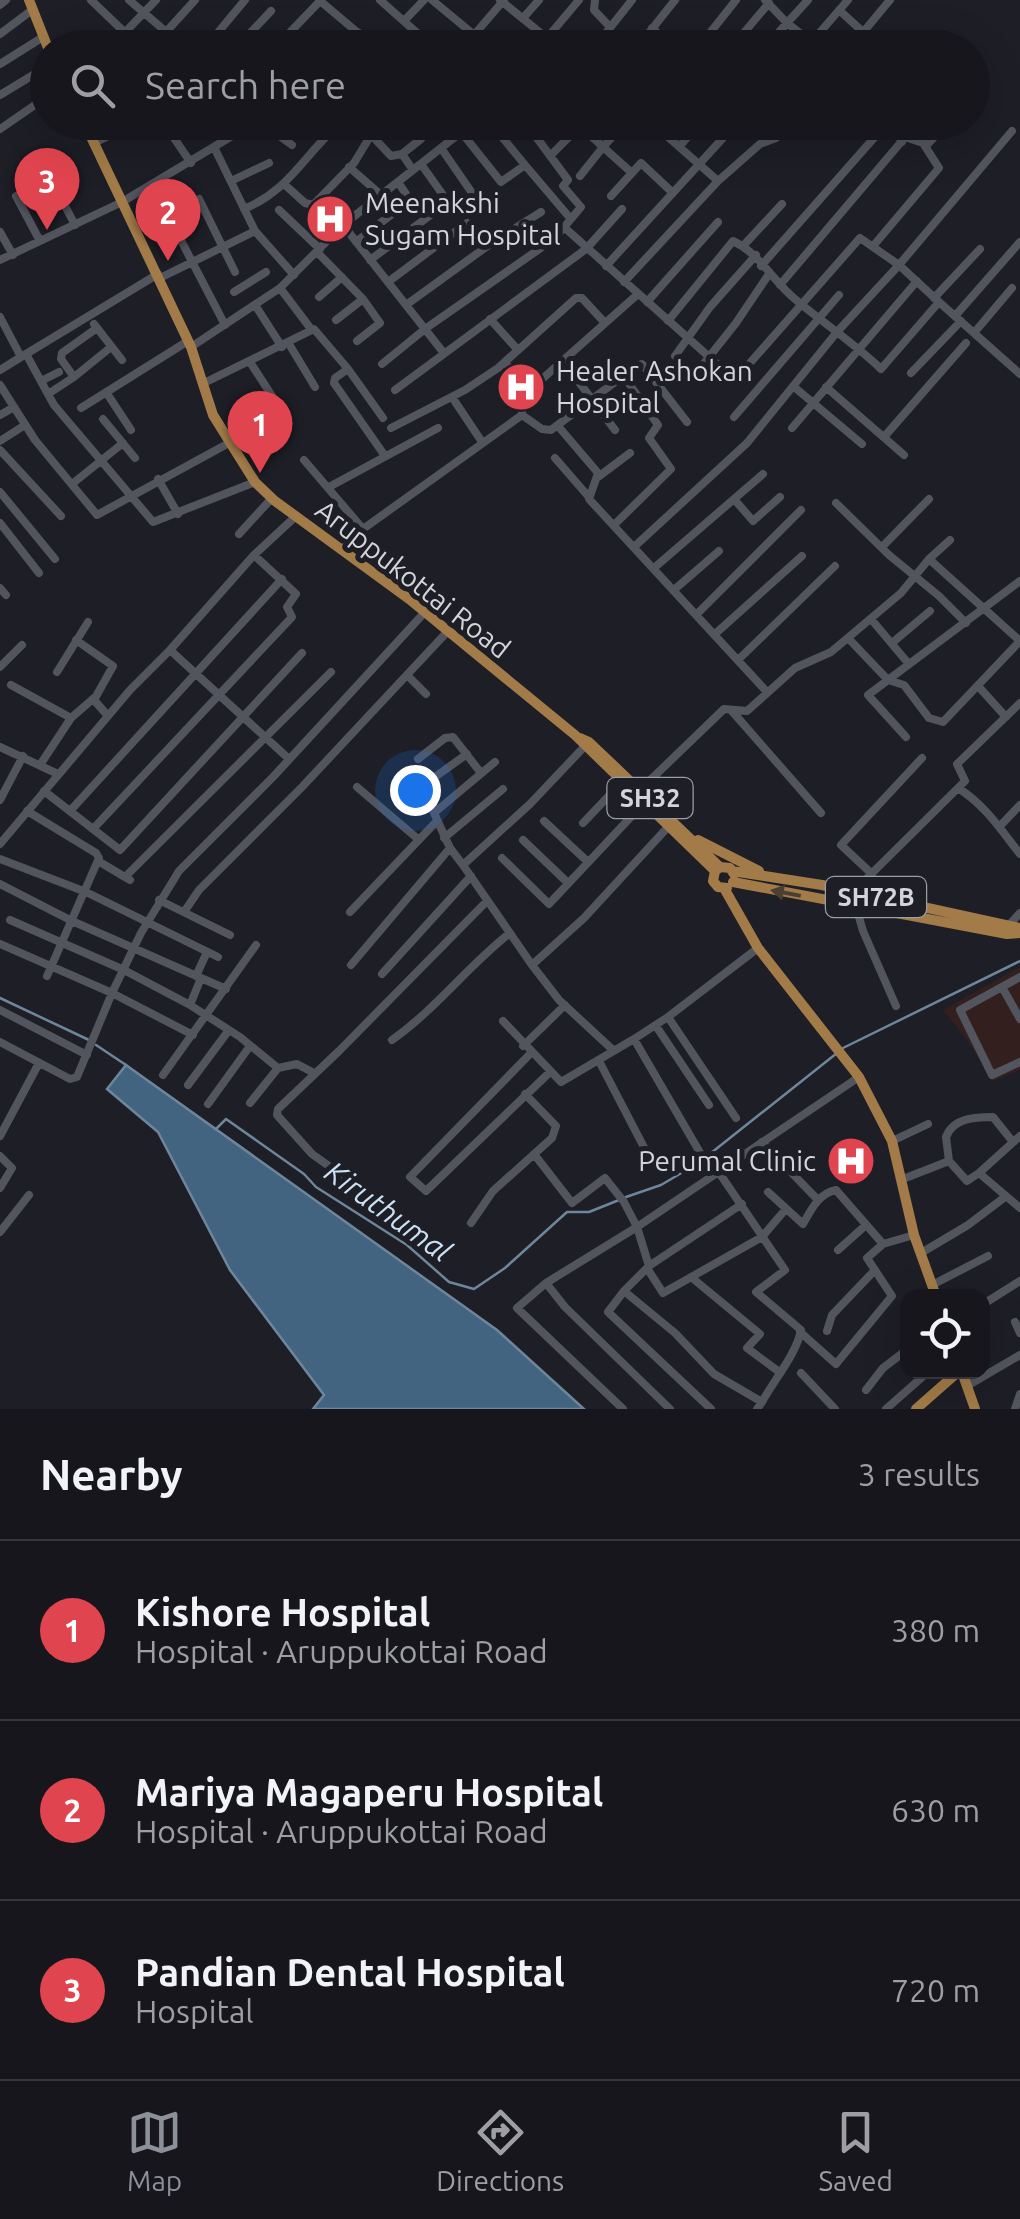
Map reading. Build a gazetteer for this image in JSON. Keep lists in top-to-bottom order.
{
  "streets": {
    "main road": ["Aruppukottai Road", "SH32", "SH72B"]
  },
  "crossings": [
    ["Aruppukottai Road", "SH72B"]
  ],
  "water": ["Kiruthumal"],
  "places": {
    "hospital": ["Meenakshi Sugam Hospital", "Healer Ashokan Hospital", "Perumal Clinic"]
  },
  "page": {
    "search": "Search here",
    "pins": ["3", "2", "1"],
    "heading": ["Nearby", "3 results"],
    "list": [
      {
        "mark": "1",
        "name": "Kishore Hospital",
        "note": "Hospital · Aruppukottai Road",
        "value": "380 m"
      },
      {
        "mark": "2",
        "name": "Mariya Magaperu Hospital",
        "note": "Hospital · Aruppukottai Road",
        "value": "630 m"
      },
      {
        "mark": "3",
        "name": "Pandian Dental Hospital",
        "note": "Hospital",
        "value": "720 m"
      }
    ],
    "nav": ["Map", "Directions", "Saved"]
  }
}
